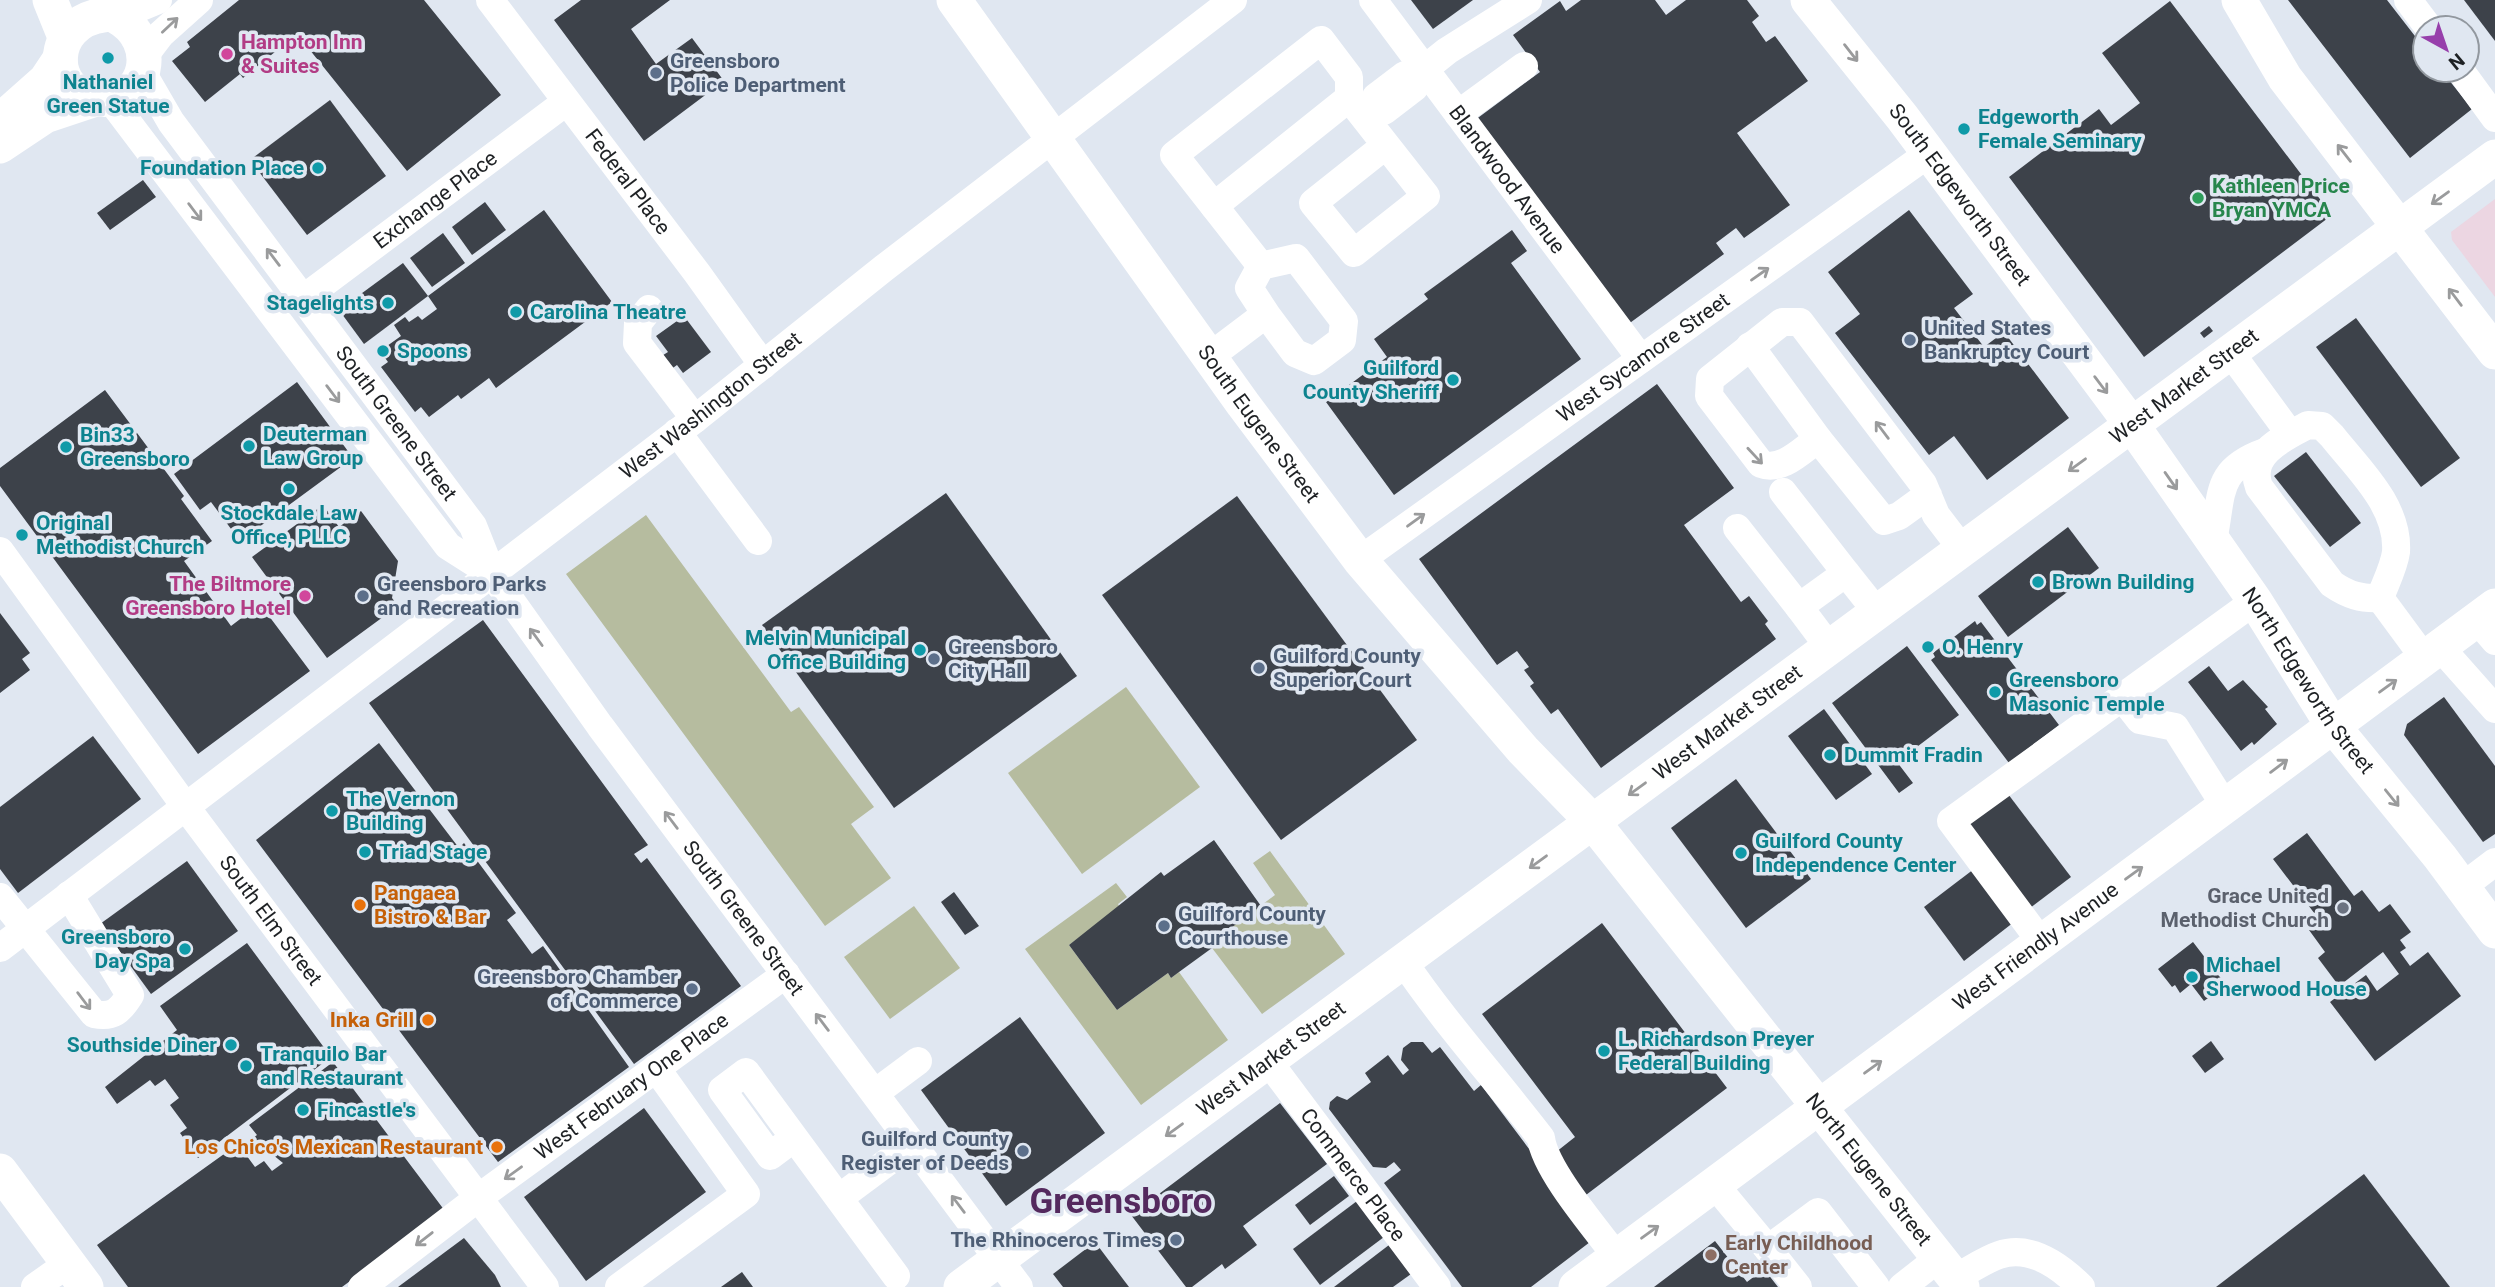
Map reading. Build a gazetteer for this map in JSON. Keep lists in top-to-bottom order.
{
  "streets": {
    "main road": [
      "South Edgeworth Street",
      "West Market Street",
      "South Eugene Street",
      "North Edgeworth Street",
      "West Friendly Avenue",
      "North Eugene Street"
    ],
    "street": [
      "Blandwood Avenue",
      "Federal Place",
      "Exchange Place",
      "West Sycamore Street",
      "West Washington Street",
      "South Greene Street",
      "South Elm Street",
      "West February One Place",
      "Commerce Place"
    ]
  },
  "crossings": [
    ["Blandwood Avenue", "West Sycamore Street"],
    ["Federal Place", "Exchange Place"],
    ["Federal Place", "West Washington Street"],
    ["South Edgeworth Street", "West Sycamore Street"],
    ["South Edgeworth Street", "West Market Street"],
    ["South Edgeworth Street", "North Edgeworth Street"],
    ["Exchange Place", "South Greene Street"],
    ["West Sycamore Street", "South Eugene Street"],
    ["West Market Street", "South Greene Street"],
    ["West Market Street", "South Eugene Street"],
    ["West Market Street", "North Edgeworth Street"],
    ["West Market Street", "North Eugene Street"],
    ["West Market Street", "Commerce Place"],
    ["West Washington Street", "South Greene Street"],
    ["West Washington Street", "South Eugene Street"],
    ["West Washington Street", "South Elm Street"],
    ["South Greene Street", "West February One Place"],
    ["South Eugene Street", "North Eugene Street"],
    ["North Edgeworth Street", "West Friendly Avenue"],
    ["South Elm Street", "West February One Place"],
    ["West Friendly Avenue", "North Eugene Street"]
  ],
  "one_way": [
    "South Edgeworth Street",
    "West Sycamore Street",
    "West Market Street",
    "North Edgeworth Street",
    "West Friendly Avenue",
    "West February One Place"
  ],
  "districts": ["Greensboro"],
  "places": [
    "Hampton Inn & Suites",
    "Nathaniel Green Statue",
    "Greensboro Police Department",
    "Edgeworth Female Seminary",
    "Foundation Place",
    "Kathleen Price Bryan YMCA",
    "Stagelights",
    "Carolina Theatre",
    "United States Bankruptcy Court",
    "Spoons",
    "Guilford County Sheriff",
    "Deuterman Law Group",
    "Bin33 Greensboro",
    "Stockdale Law Office, PLLC",
    "Original Methodist Church",
    "Brown Building",
    "The Biltmore Greensboro Hotel",
    "Greensboro Parks and Recreation",
    "O. Henry",
    "Melvin Municipal Office Building",
    "Greensboro City Hall",
    "Guilford County Superior Court",
    "Greensboro Masonic Temple",
    "Dummit Fradin",
    "The Vernon Building",
    "Triad Stage",
    "Guilford County Independence Center",
    "Pangaea Bistro & Bar",
    "Grace United Methodist Church",
    "Guilford County Courthouse",
    "Greensboro Day Spa",
    "Michael Sherwood House",
    "Greensboro Chamber of Commerce",
    "Inka Grill",
    "Southside Diner",
    "L. Richardson Preyer Federal Building",
    "Tranquilo Bar and Restaurant",
    "Fincastle's",
    "Los Chico's Mexican Restaurant",
    "Guilford County Register of Deeds",
    "The Rhinoceros Times",
    "Early Childhood Center"
  ],
  "north": "bottom right"
}
